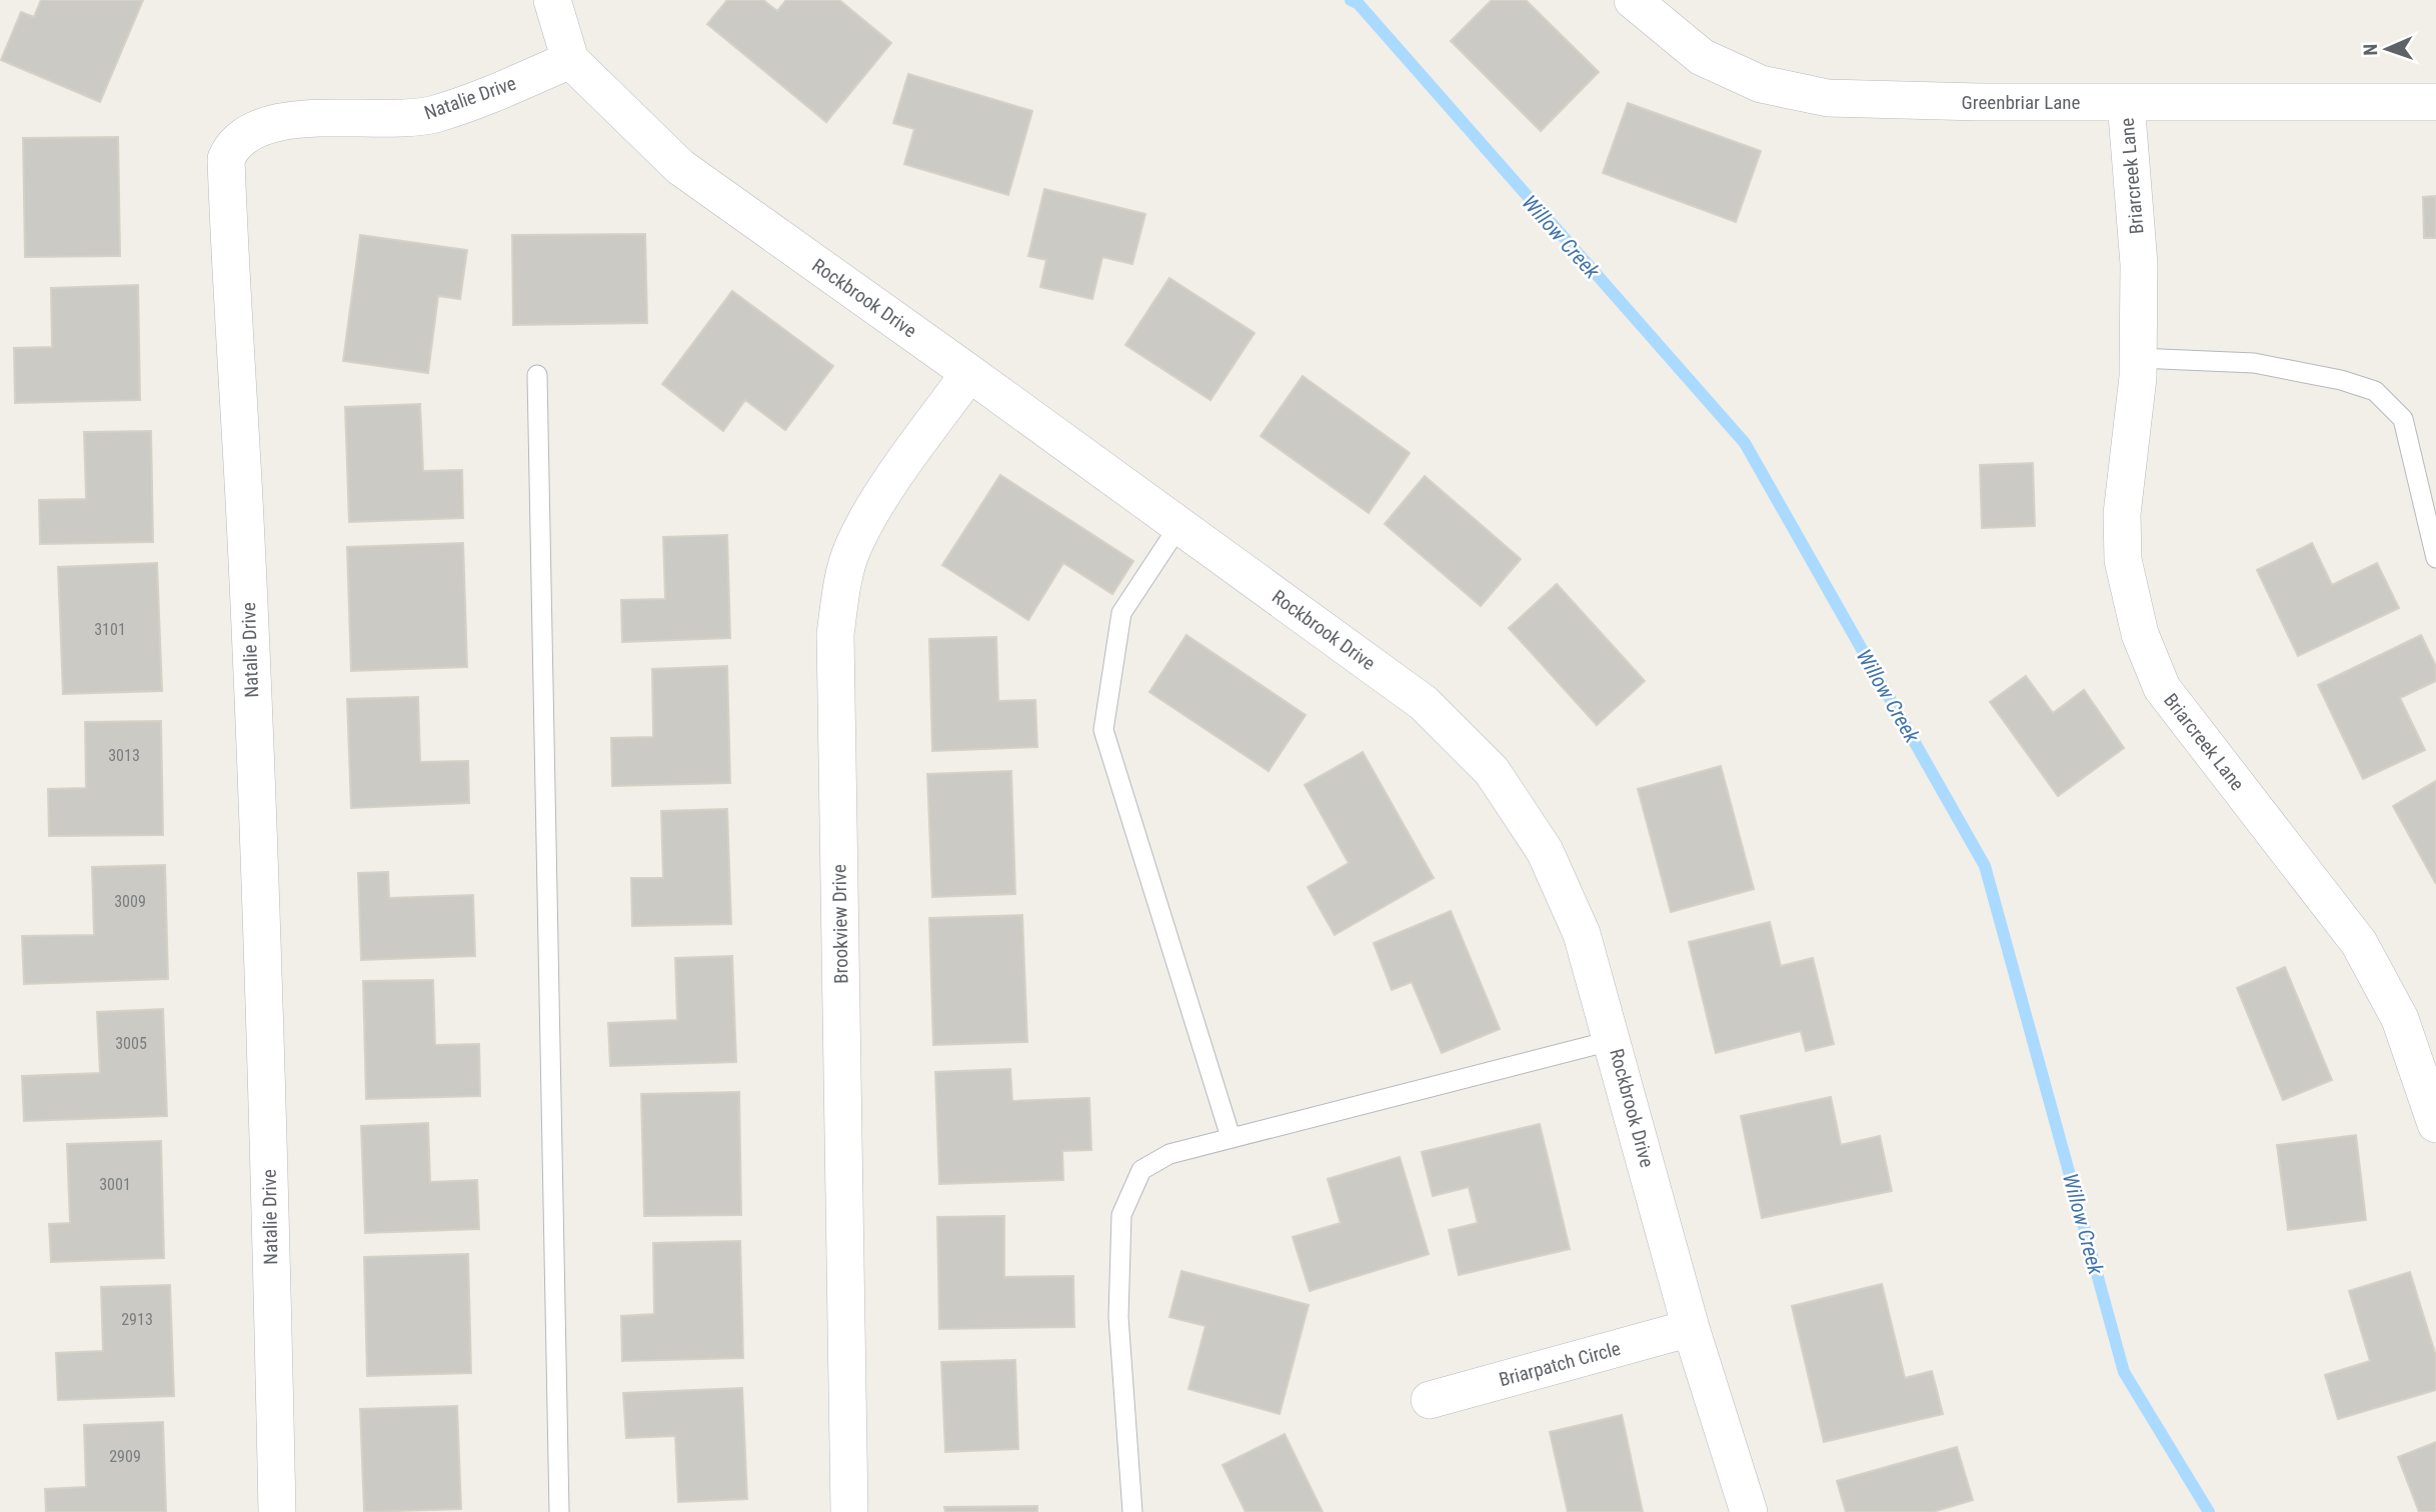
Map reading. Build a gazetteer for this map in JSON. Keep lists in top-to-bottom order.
{
  "streets": {
    "street": [
      "Natalie Drive",
      "Greenbriar Lane",
      "Briarcreek Lane",
      "Rockbrook Drive",
      "Brookview Drive",
      "Briarpatch Circle"
    ]
  },
  "crossings": [
    ["Natalie Drive", "Rockbrook Drive"],
    ["Greenbriar Lane", "Briarcreek Lane"],
    ["Rockbrook Drive", "Brookview Drive"],
    ["Rockbrook Drive", "Briarpatch Circle"]
  ],
  "water": ["Willow Creek"],
  "house_numbers": [
    "3101",
    "3013",
    "3009",
    "3005",
    "3001",
    "2913",
    "2909"
  ],
  "north": "left"
}
